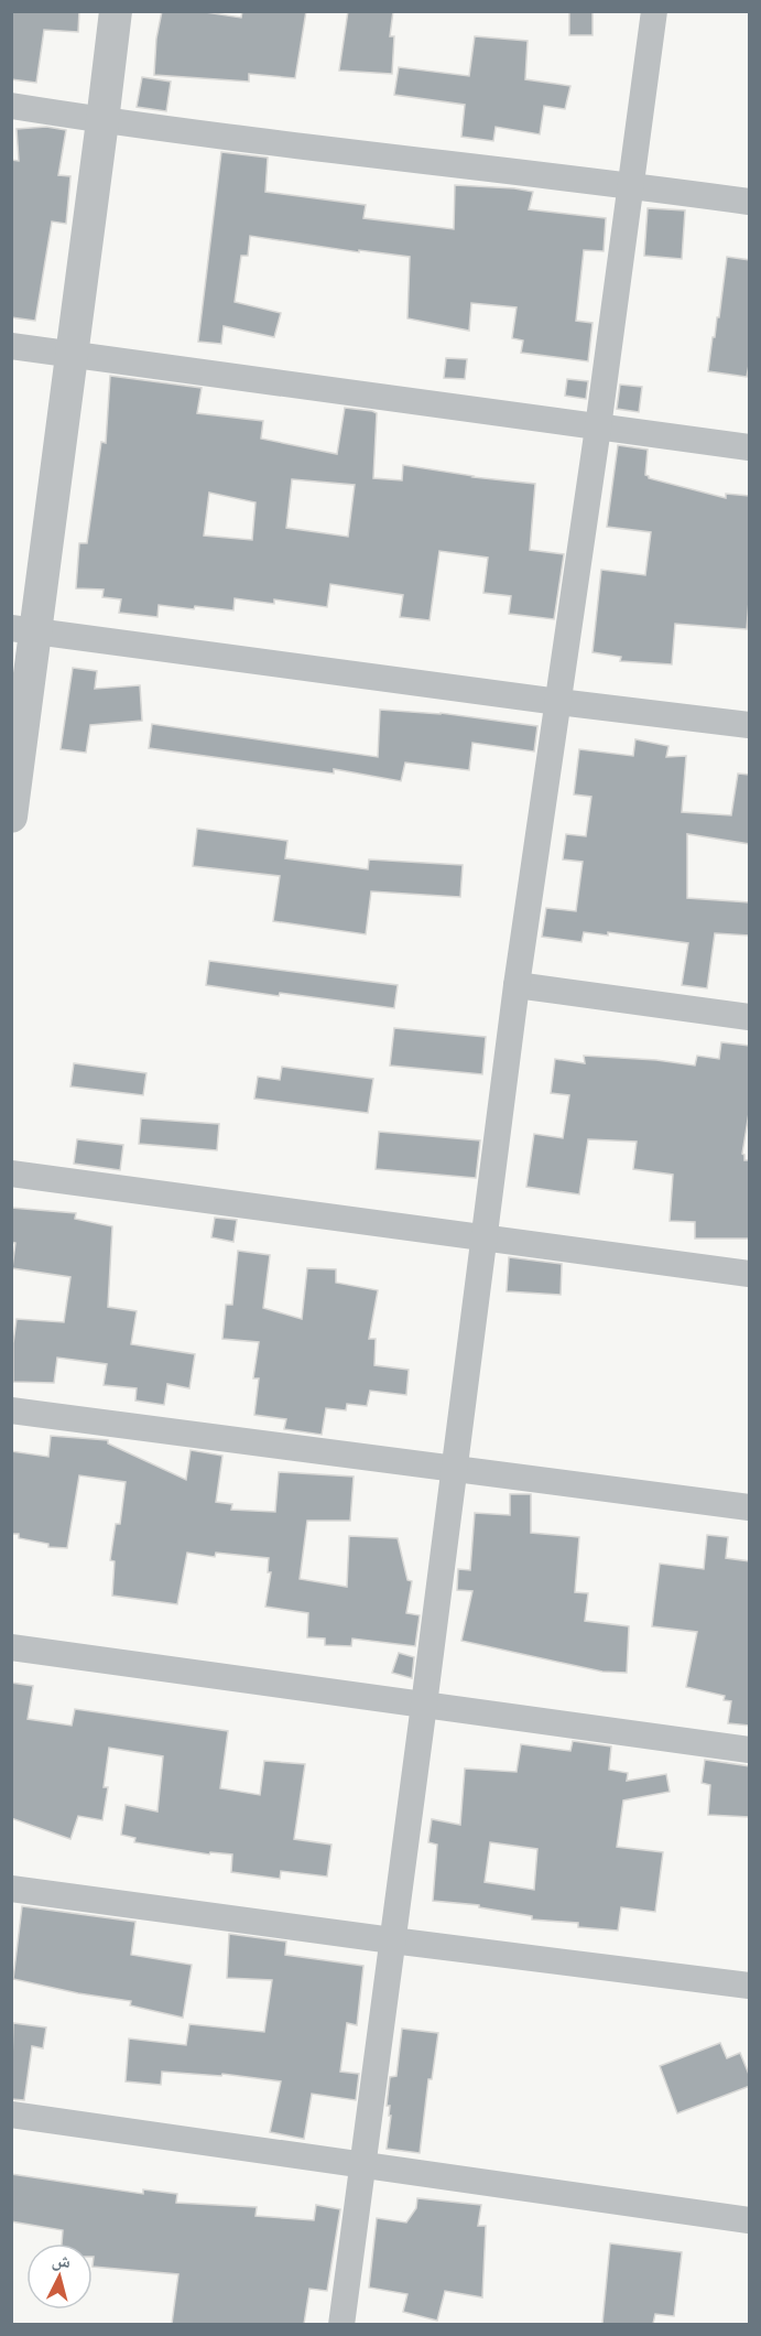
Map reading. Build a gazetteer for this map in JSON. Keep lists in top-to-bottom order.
{
  "north": "top"
}
